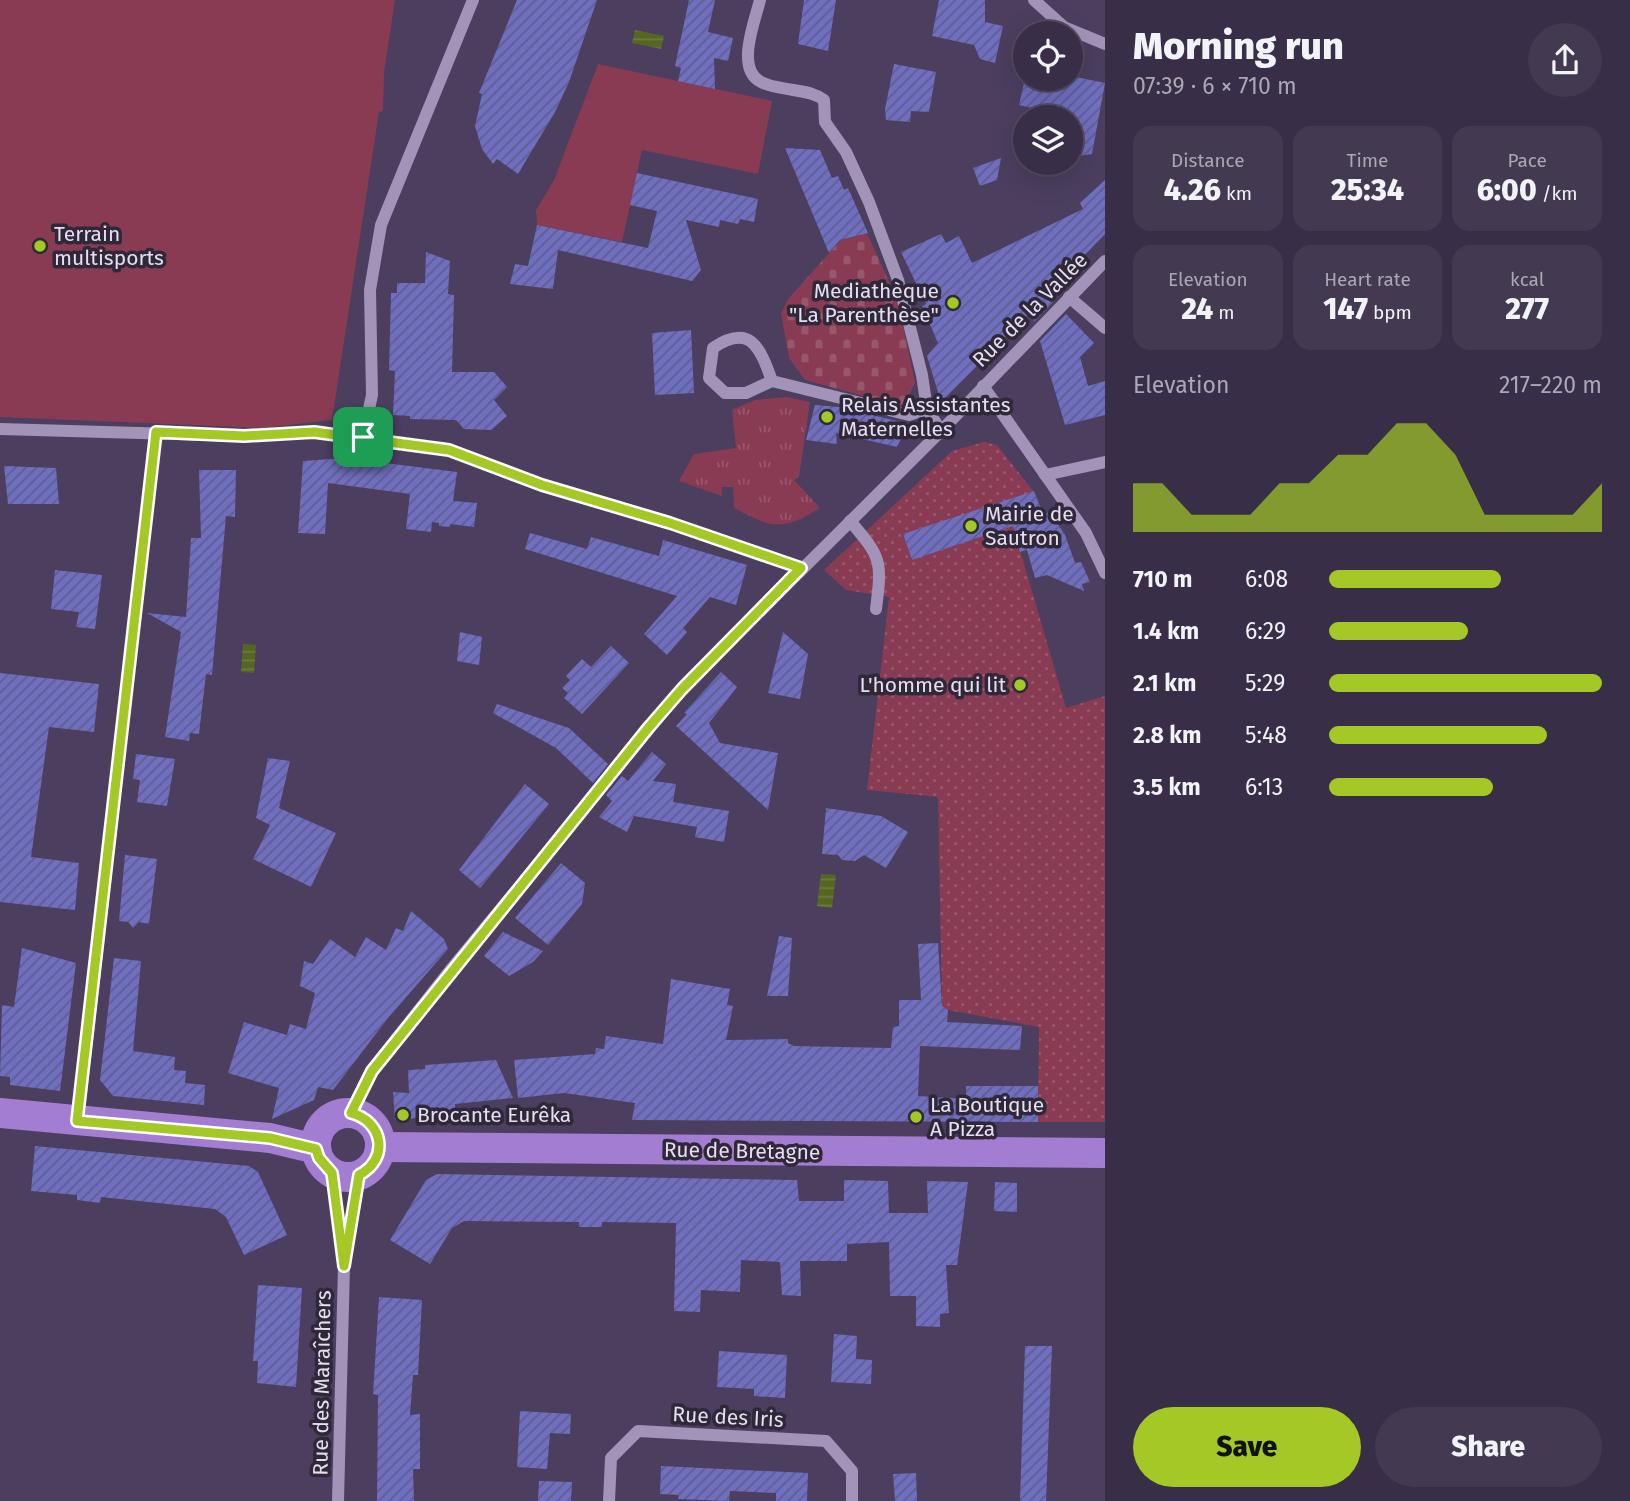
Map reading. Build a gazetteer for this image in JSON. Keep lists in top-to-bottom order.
{
  "streets": {
    "main road": ["Rue de Bretagne"],
    "street": ["Rue de la Vallée", "Rue des Maraîchers", "Rue des Iris"]
  },
  "crossings": [
    ["Rue de la Vallée", "Rue de Bretagne"],
    ["Rue de la Vallée", "Rue des Maraîchers"],
    ["Rue de Bretagne", "Rue des Maraîchers"]
  ],
  "places": [
    "Terrain multisports",
    "Mediathèque \"La Parenthèse\"",
    "Relais Assistantes Maternelles",
    "Mairie de Sautron",
    "L'homme qui lit",
    "Brocante Eurêka",
    "La Boutique A Pizza"
  ],
  "page": {
    "heading": ["Morning run", "07:39 · 6 × 710 m"],
    "stats": [
      ["Distance", "4.26 km"],
      ["Time", "25:34"],
      ["Pace", "6:00 /km"],
      ["Elevation", "24 m"],
      ["Heart rate", "147 bpm"],
      ["kcal", "277"]
    ],
    "chart": ["Elevation", "217–220 m"],
    "list": [
      {
        "name": "710 m",
        "note": "6:08"
      },
      {
        "name": "1.4 km",
        "note": "6:29"
      },
      {
        "name": "2.1 km",
        "note": "5:29"
      },
      {
        "name": "2.8 km",
        "note": "5:48"
      },
      {
        "name": "3.5 km",
        "note": "6:13"
      }
    ],
    "buttons": ["Save", "Share"]
  }
}
